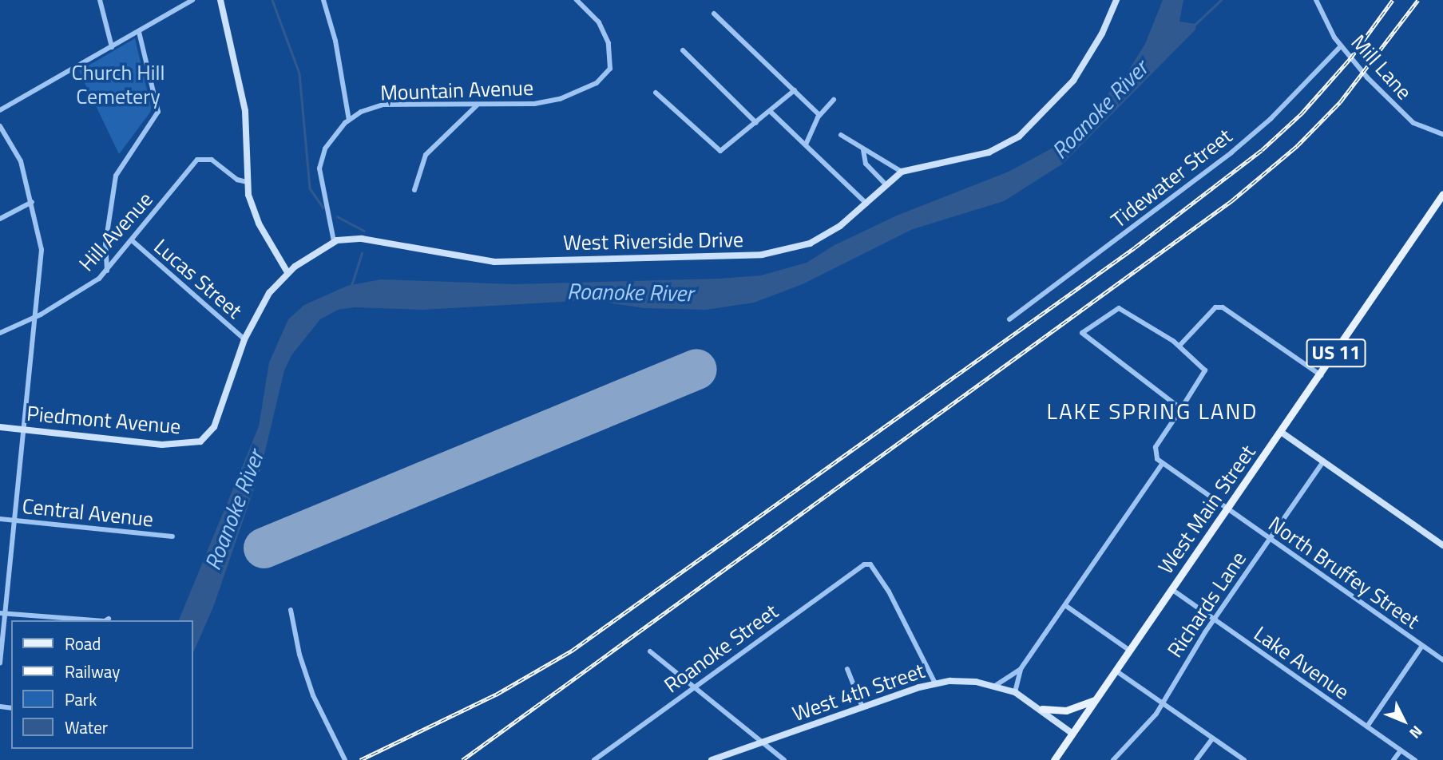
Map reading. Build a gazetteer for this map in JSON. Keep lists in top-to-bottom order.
{
  "streets": {
    "main road": ["US 11", "West Main Street"],
    "street": [
      "Mill Lane",
      "Mountain Avenue",
      "Tidewater Street",
      "Hill Avenue",
      "West Riverside Drive",
      "Lucas Street",
      "Piedmont Avenue",
      "Central Avenue",
      "North Bruffey Street",
      "Richards Lane",
      "Roanoke Street",
      "Lake Avenue",
      "West 4th Street"
    ]
  },
  "crossings": [
    ["Mill Lane", "Tidewater Street"],
    ["Mountain Avenue", "West Riverside Drive"],
    ["Hill Avenue", "Lucas Street"],
    ["West Riverside Drive", "Lucas Street"],
    ["West Riverside Drive", "Piedmont Avenue"],
    ["West Main Street", "North Bruffey Street"],
    ["West Main Street", "Lake Avenue"],
    ["West Main Street", "West 4th Street"],
    ["North Bruffey Street", "Richards Lane"],
    ["Richards Lane", "Lake Avenue"],
    ["Roanoke Street", "West 4th Street"]
  ],
  "districts": ["LAKE SPRING LAND"],
  "water": ["Roanoke River"],
  "parks": ["Church Hill Cemetery"],
  "legend": [
    "Road",
    "Railway",
    "Park",
    "Water"
  ],
  "north": "bottom right"
}
